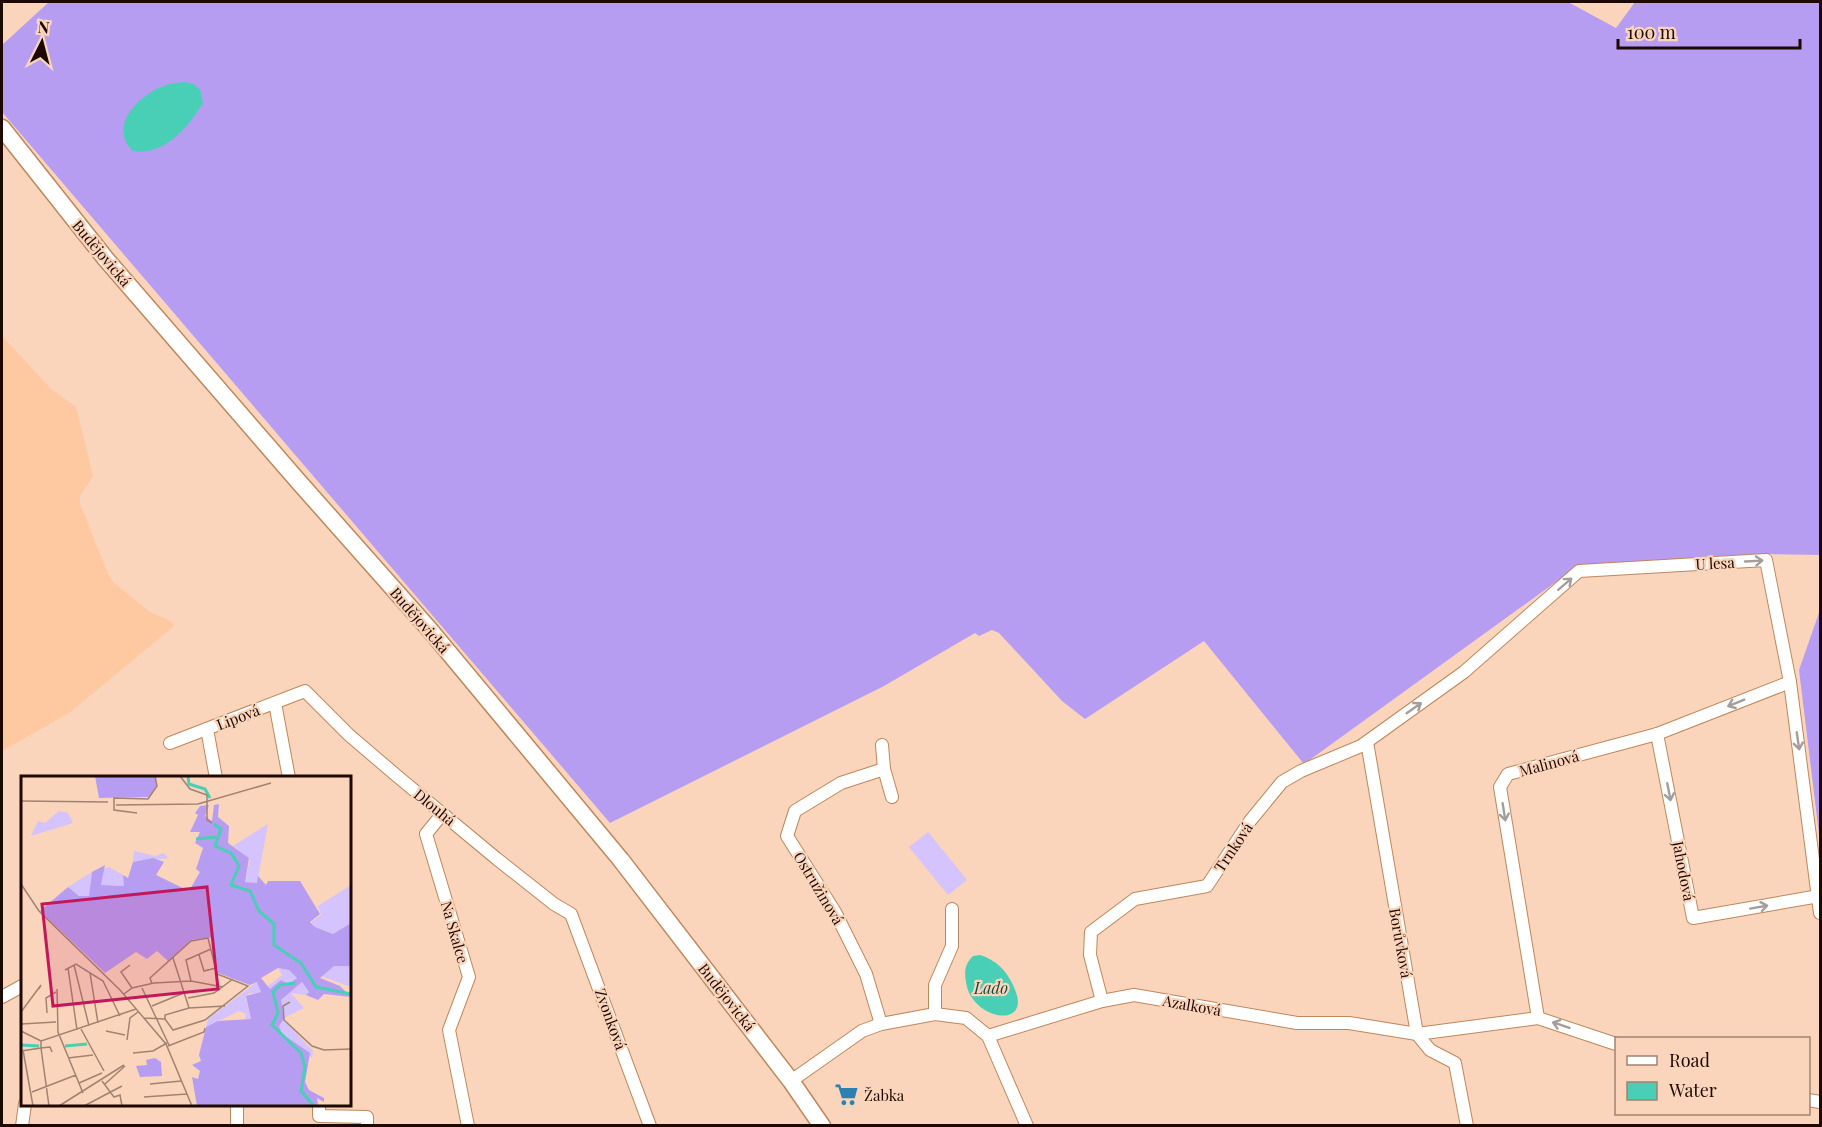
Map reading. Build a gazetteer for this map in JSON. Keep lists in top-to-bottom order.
{
  "streets": {
    "main road": ["Budějovická"],
    "street": [
      "U lesa",
      "Lipová",
      "Malinová",
      "Dlouhá",
      "Trnková",
      "Jahodová",
      "Ostružinová",
      "Na Skalce",
      "Borůvková",
      "Azalková",
      "Zvonková"
    ]
  },
  "crossings": [
    ["U lesa", "Malinová"],
    ["U lesa", "Trnková"],
    ["U lesa", "Jahodová"],
    ["U lesa", "Borůvková"],
    ["Lipová", "Dlouhá"],
    ["Malinová", "Jahodová"],
    ["Malinová", "Azalková"],
    ["Dlouhá", "Na Skalce"],
    ["Dlouhá", "Zvonková"],
    ["Trnková", "Borůvková"],
    ["Trnková", "Azalková"],
    ["Borůvková", "Azalková"]
  ],
  "water": ["Lado"],
  "places": {
    "supermarket": ["Žabka"]
  },
  "legend": ["Road", "Water"],
  "scale_bar": "100 m",
  "north": "top"
}
